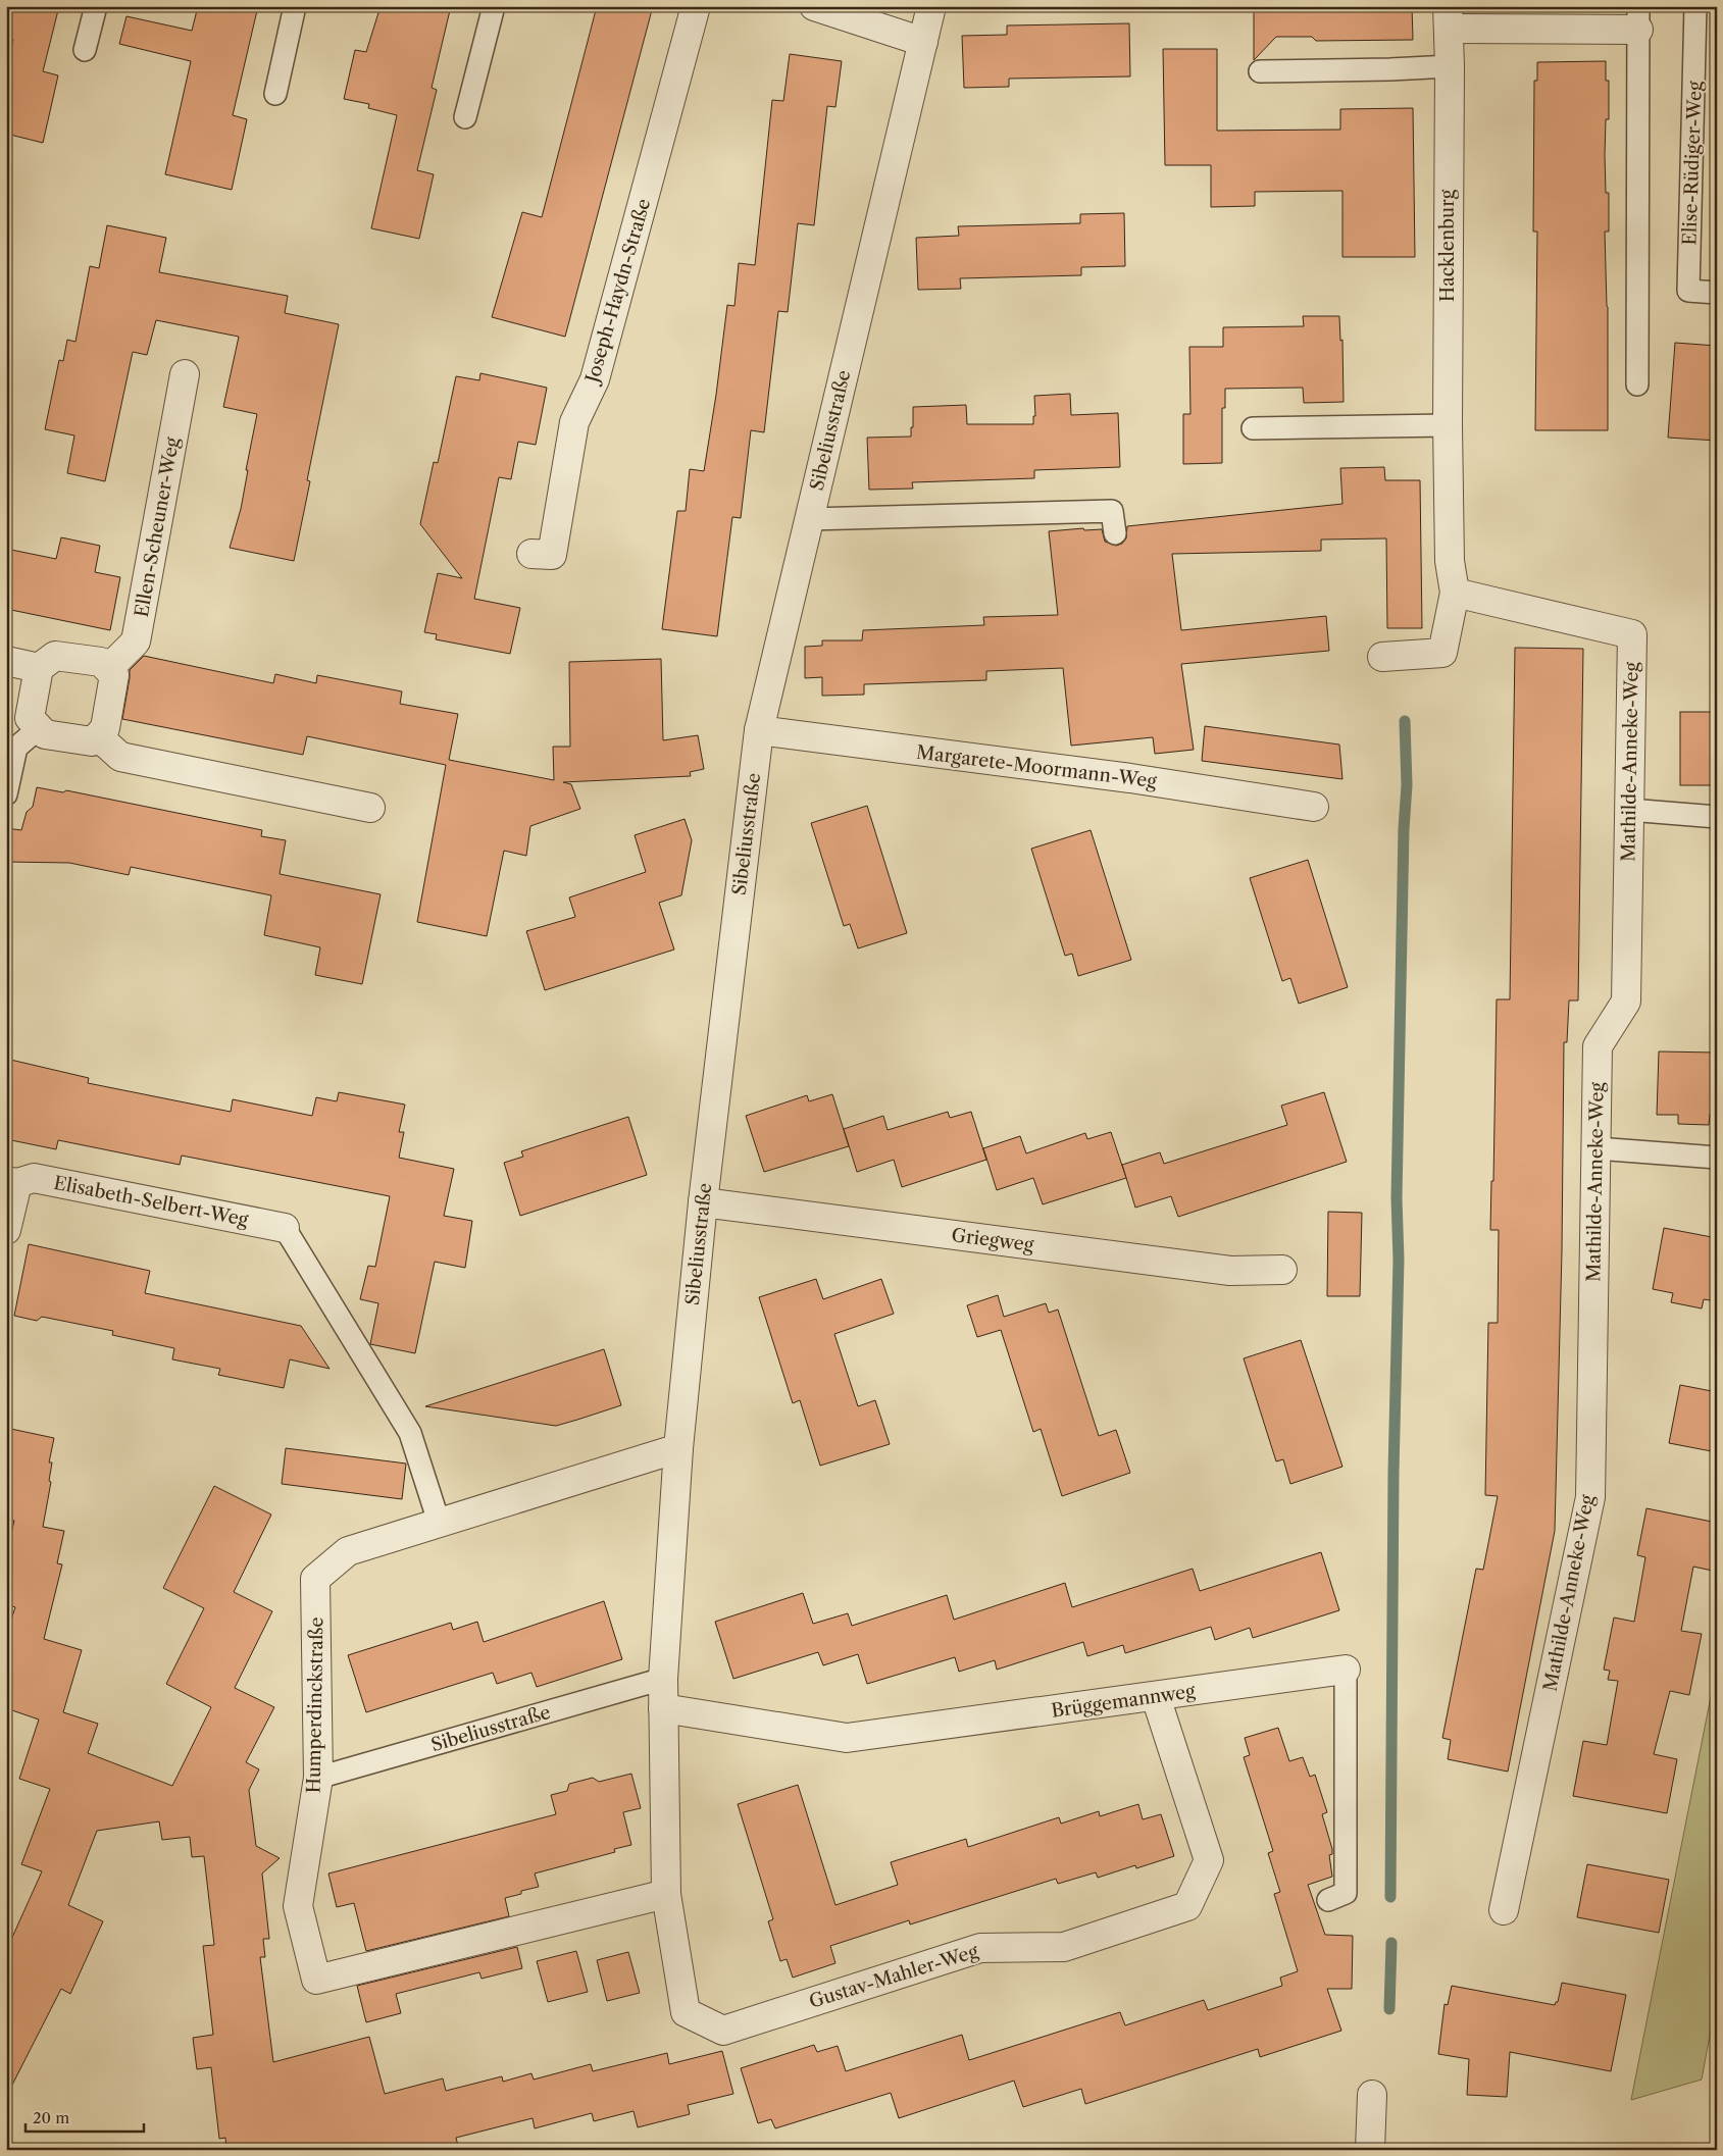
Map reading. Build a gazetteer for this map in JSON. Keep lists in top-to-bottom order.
{
  "streets": {
    "street": [
      "Hacklenburg",
      "Joseph-Haydn-Straße",
      "Sibeliusstraße",
      "Ellen-Scheuner-Weg",
      "Mathilde-Anneke-Weg",
      "Margarete-Moormann-Weg",
      "Elisabeth-Selbert-Weg",
      "Griegweg",
      "Brüggemannweg",
      "Humperdinckstraße",
      "Gustav-Mahler-Weg"
    ],
    "lane": ["Elise-Rüdiger-Weg"]
  },
  "crossings": [
    ["Hacklenburg", "Mathilde-Anneke-Weg"],
    ["Sibeliusstraße", "Margarete-Moormann-Weg"],
    ["Sibeliusstraße", "Griegweg"],
    ["Sibeliusstraße", "Brüggemannweg"],
    ["Sibeliusstraße", "Humperdinckstraße"],
    ["Sibeliusstraße", "Gustav-Mahler-Weg"],
    ["Brüggemannweg", "Gustav-Mahler-Weg"]
  ],
  "scale_bar": "20 m"
}
